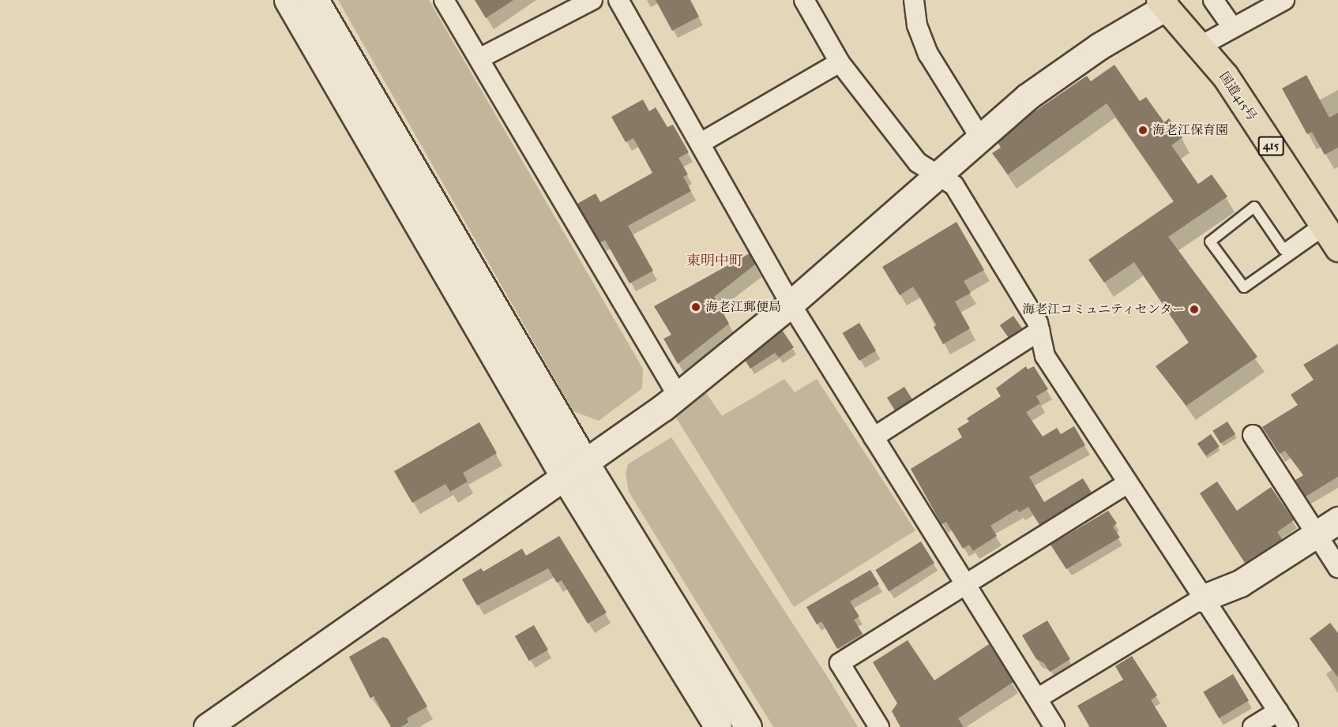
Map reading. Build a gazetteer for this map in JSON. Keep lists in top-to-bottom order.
{
  "streets": {
    "highway": ["国道415号", "415"]
  },
  "districts": ["東明中町"],
  "places": ["海老江保育園", "海老江郵便局", "海老江コミュニティセンター"]
}
